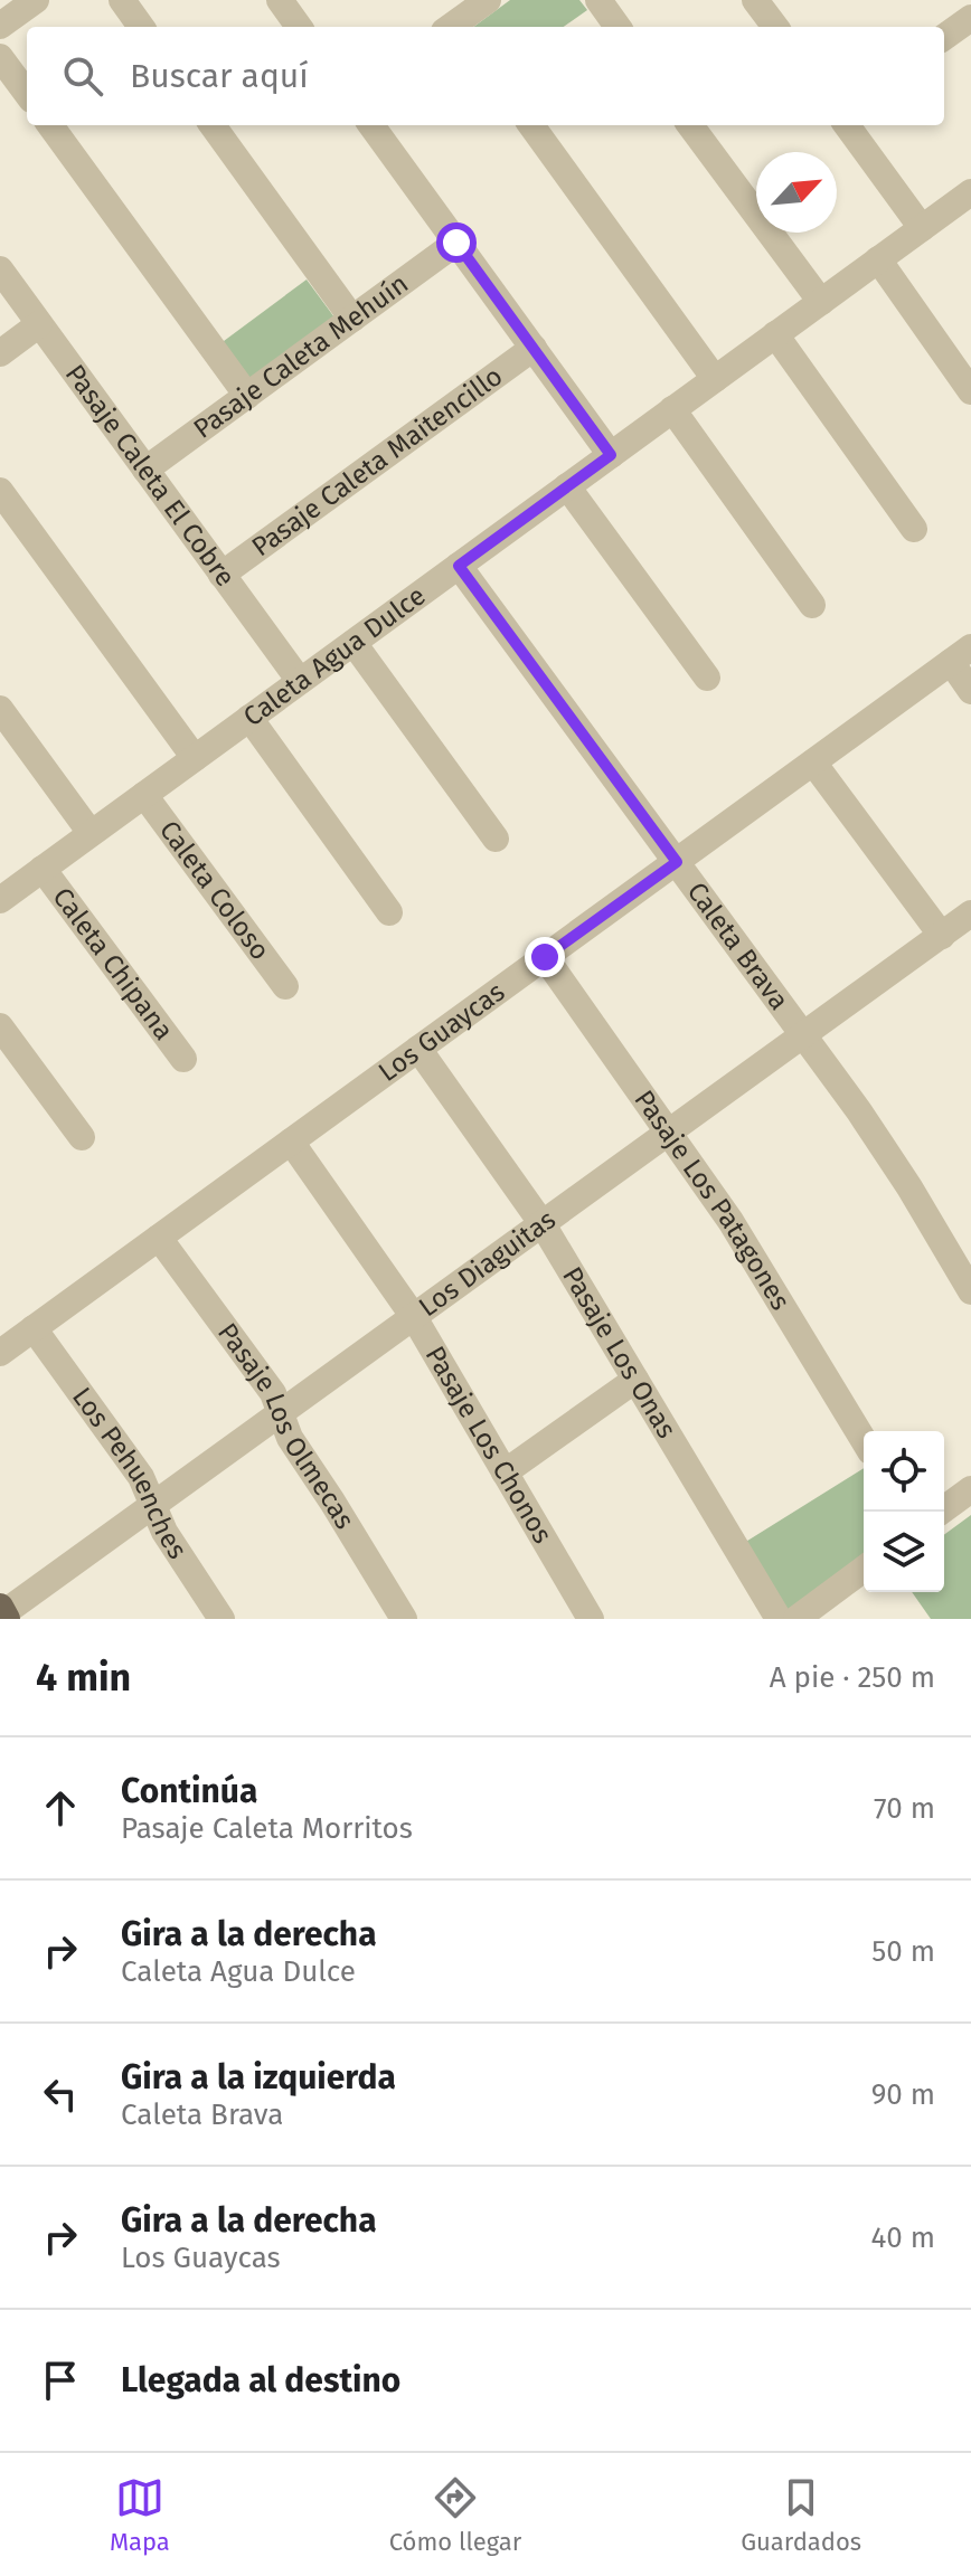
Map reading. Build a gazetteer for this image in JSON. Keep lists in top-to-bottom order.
{
  "streets": {
    "street": [
      "Pasaje Caleta Mehuín",
      "Pasaje Caleta Maitencillo",
      "Pasaje Caleta El Cobre",
      "Caleta Agua Dulce",
      "Caleta Coloso",
      "Caleta Brava",
      "Caleta Chipana",
      "Los Guaycas",
      "Pasaje Los Patagones",
      "Los Diaguitas",
      "Pasaje Los Onas",
      "Pasaje Los Olmecas",
      "Pasaje Los Chonos",
      "Los Pehuenches"
    ]
  },
  "crossings": [
    ["Pasaje Caleta Mehuín", "Pasaje Caleta El Cobre"],
    ["Pasaje Caleta Maitencillo", "Pasaje Caleta El Cobre"],
    ["Pasaje Caleta El Cobre", "Caleta Agua Dulce"],
    ["Caleta Agua Dulce", "Caleta Coloso"],
    ["Caleta Agua Dulce", "Caleta Brava"],
    ["Caleta Agua Dulce", "Caleta Chipana"],
    ["Caleta Brava", "Los Guaycas"],
    ["Caleta Brava", "Los Diaguitas"],
    ["Los Guaycas", "Pasaje Los Patagones"],
    ["Los Guaycas", "Pasaje Los Onas"],
    ["Los Guaycas", "Pasaje Los Olmecas"],
    ["Los Guaycas", "Pasaje Los Chonos"],
    ["Los Guaycas", "Los Pehuenches"],
    ["Pasaje Los Patagones", "Los Diaguitas"],
    ["Los Diaguitas", "Pasaje Los Onas"],
    ["Los Diaguitas", "Pasaje Los Olmecas"],
    ["Los Diaguitas", "Pasaje Los Chonos"],
    ["Los Diaguitas", "Los Pehuenches"]
  ],
  "north": "top right",
  "page": {
    "search": "Buscar aquí",
    "heading": ["4 min", "A pie · 250 m"],
    "list": [
      ["Continúa", "Pasaje Caleta Morritos", "70 m"],
      ["Gira a la derecha", "Caleta Agua Dulce", "50 m"],
      ["Gira a la izquierda", "Caleta Brava", "90 m"],
      ["Gira a la derecha", "Los Guaycas", "40 m"],
      "Llegada al destino"
    ],
    "nav": ["Mapa", "Cómo llegar", "Guardados"]
  }
}
